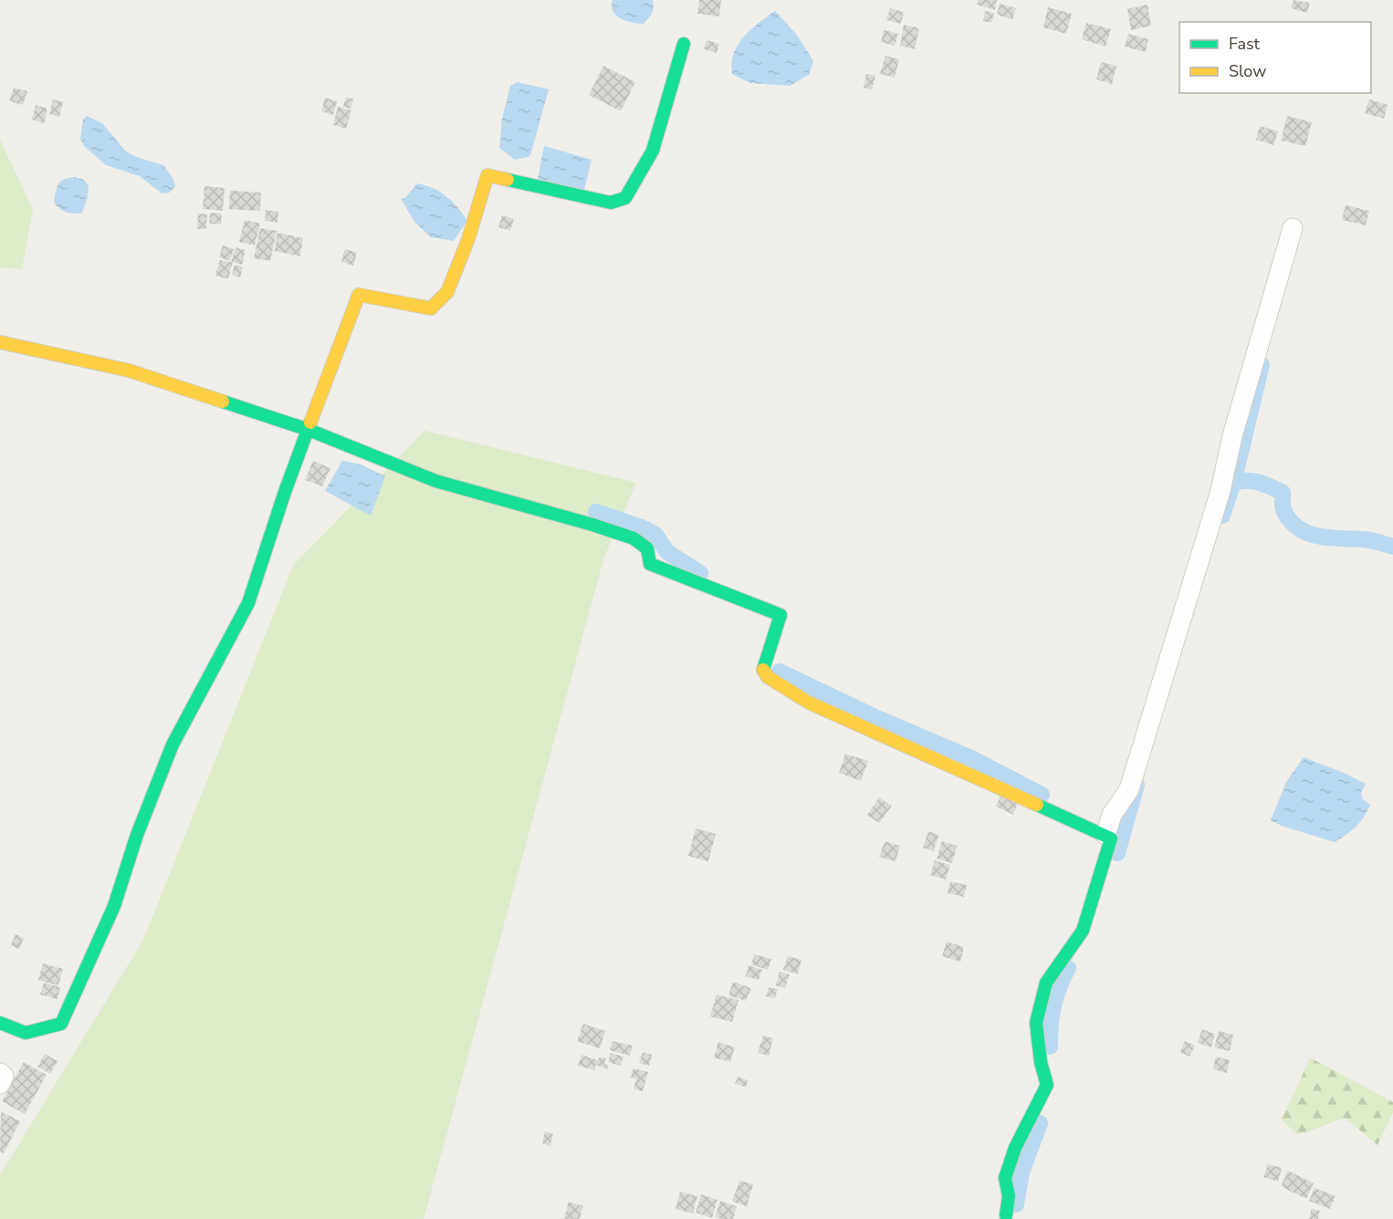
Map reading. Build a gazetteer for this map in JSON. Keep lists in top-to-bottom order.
{
  "legend": ["Fast", "Slow"]
}
